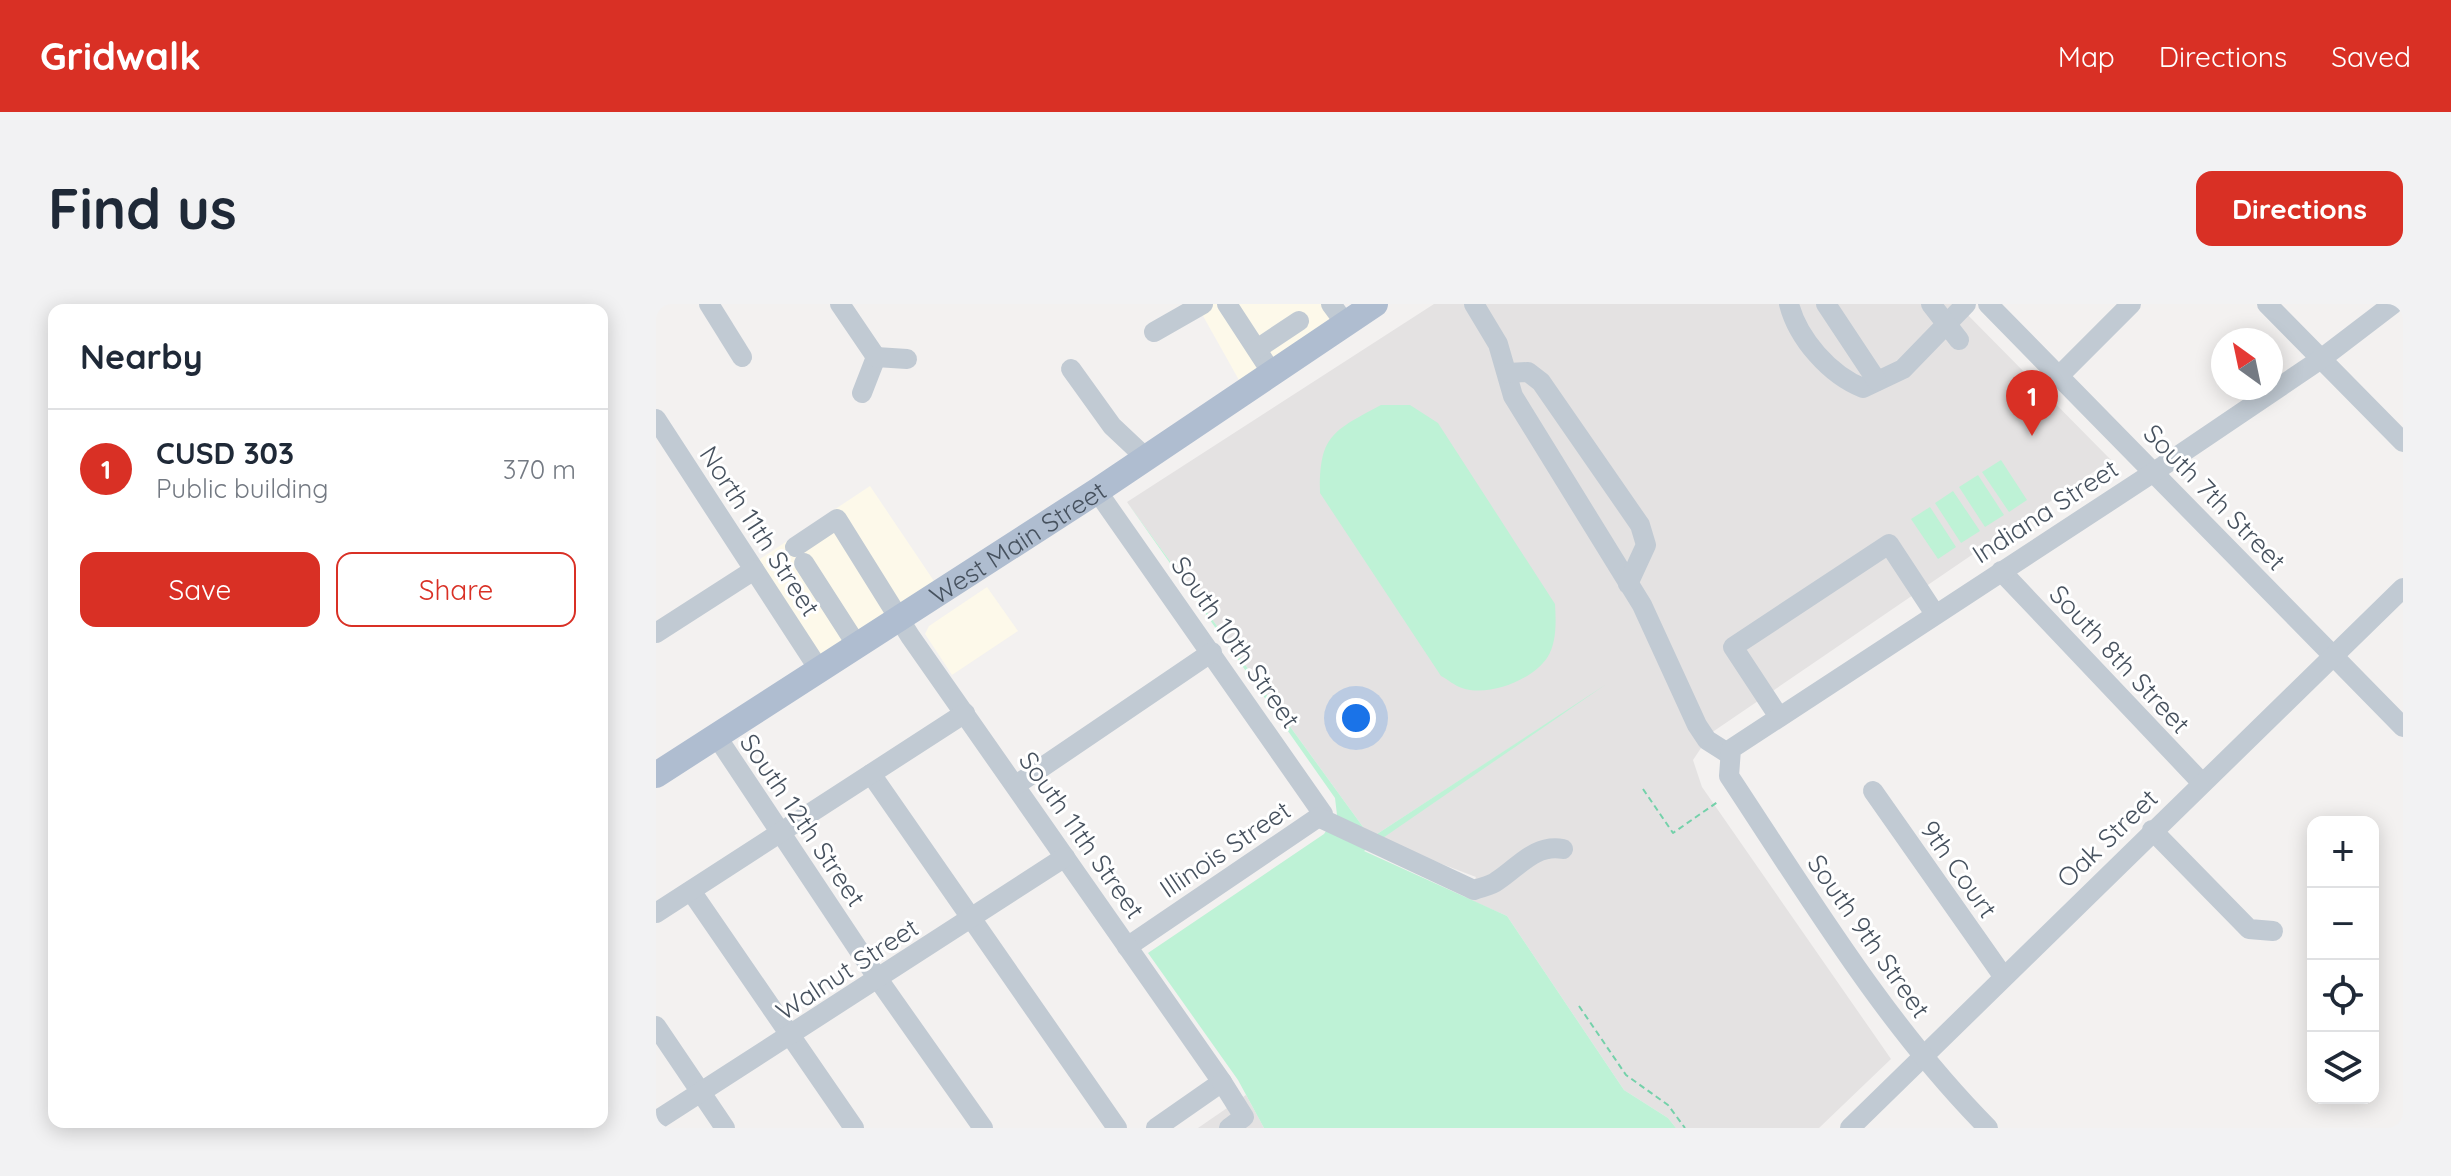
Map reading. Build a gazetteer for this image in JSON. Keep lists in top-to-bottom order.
{
  "streets": {
    "main road": ["West Main Street"],
    "street": [
      "South 7th Street",
      "Indiana Street",
      "North 11th Street",
      "South 10th Street",
      "South 8th Street",
      "South 12th Street",
      "South 11th Street",
      "Oak Street",
      "Illinois Street",
      "9th Court",
      "South 9th Street",
      "Walnut Street"
    ]
  },
  "crossings": [
    ["South 7th Street", "Indiana Street"],
    ["South 7th Street", "Oak Street"],
    ["Indiana Street", "South 8th Street"],
    ["Indiana Street", "South 9th Street"],
    ["North 11th Street", "West Main Street"],
    ["West Main Street", "South 10th Street"],
    ["West Main Street", "South 12th Street"],
    ["West Main Street", "South 11th Street"],
    ["South 10th Street", "Illinois Street"],
    ["South 8th Street", "Oak Street"],
    ["South 12th Street", "Walnut Street"],
    ["South 11th Street", "Illinois Street"],
    ["South 11th Street", "Walnut Street"],
    ["Oak Street", "9th Court"],
    ["Oak Street", "South 9th Street"]
  ],
  "north": "top left",
  "page": {
    "header": "Gridwalk",
    "nav": ["Map", "Directions", "Saved"],
    "buttons": [
      "Directions",
      ["Save", "Share"]
    ],
    "title": "Find us",
    "heading": "Nearby",
    "pins": "1",
    "list": [
      {
        "mark": "1",
        "name": "CUSD 303",
        "note": "Public building",
        "value": "370 m"
      }
    ],
    "map_buttons": ["+", "−"]
  }
}
